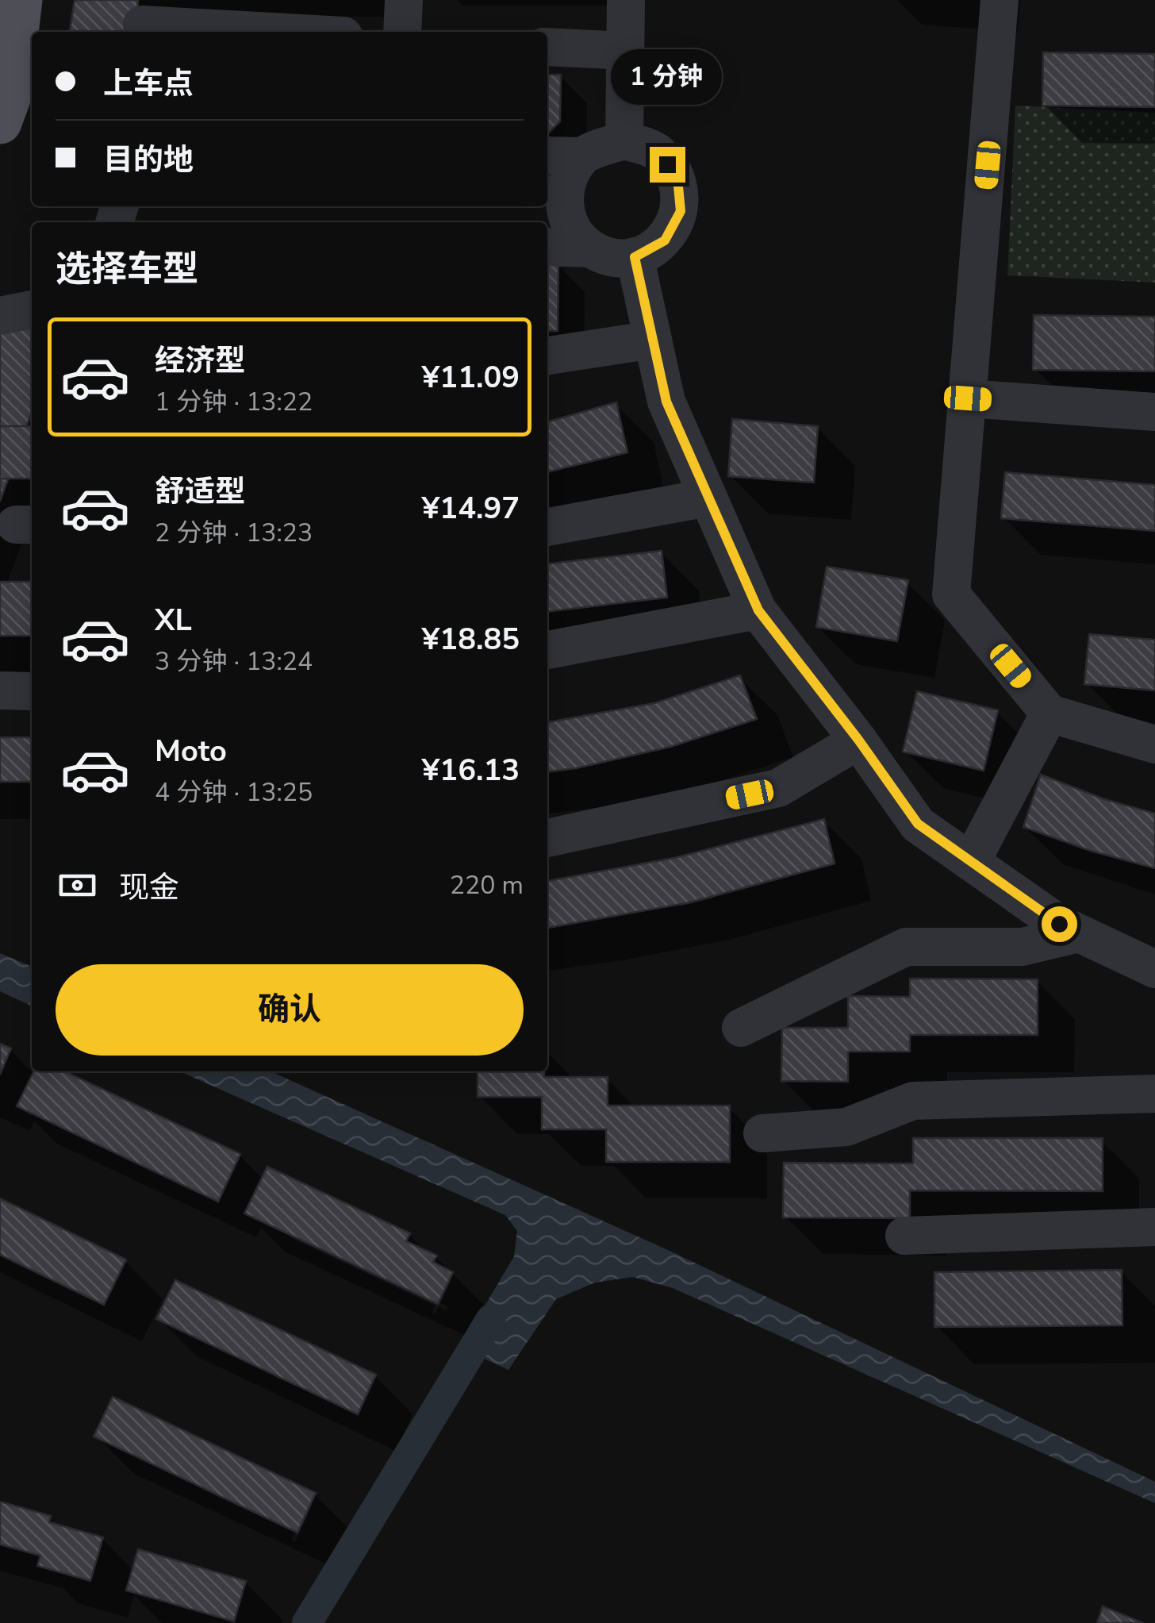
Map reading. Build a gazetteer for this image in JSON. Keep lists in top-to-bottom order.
{
  "page": {
    "banner": ["上车点", "目的地"],
    "bubble": "1 分钟",
    "heading": "选择车型",
    "list": [
      {
        "name": "经济型",
        "note": "1 分钟 · 13:22",
        "value": "¥11.09"
      },
      {
        "name": "舒适型",
        "note": "2 分钟 · 13:23",
        "value": "¥14.97"
      },
      {
        "name": "XL",
        "note": "3 分钟 · 13:24",
        "value": "¥18.85"
      },
      {
        "name": "Moto",
        "note": "4 分钟 · 13:25",
        "value": "¥16.13"
      }
    ],
    "pay": ["现金", "220 m"],
    "buttons": "确认"
  }
}
